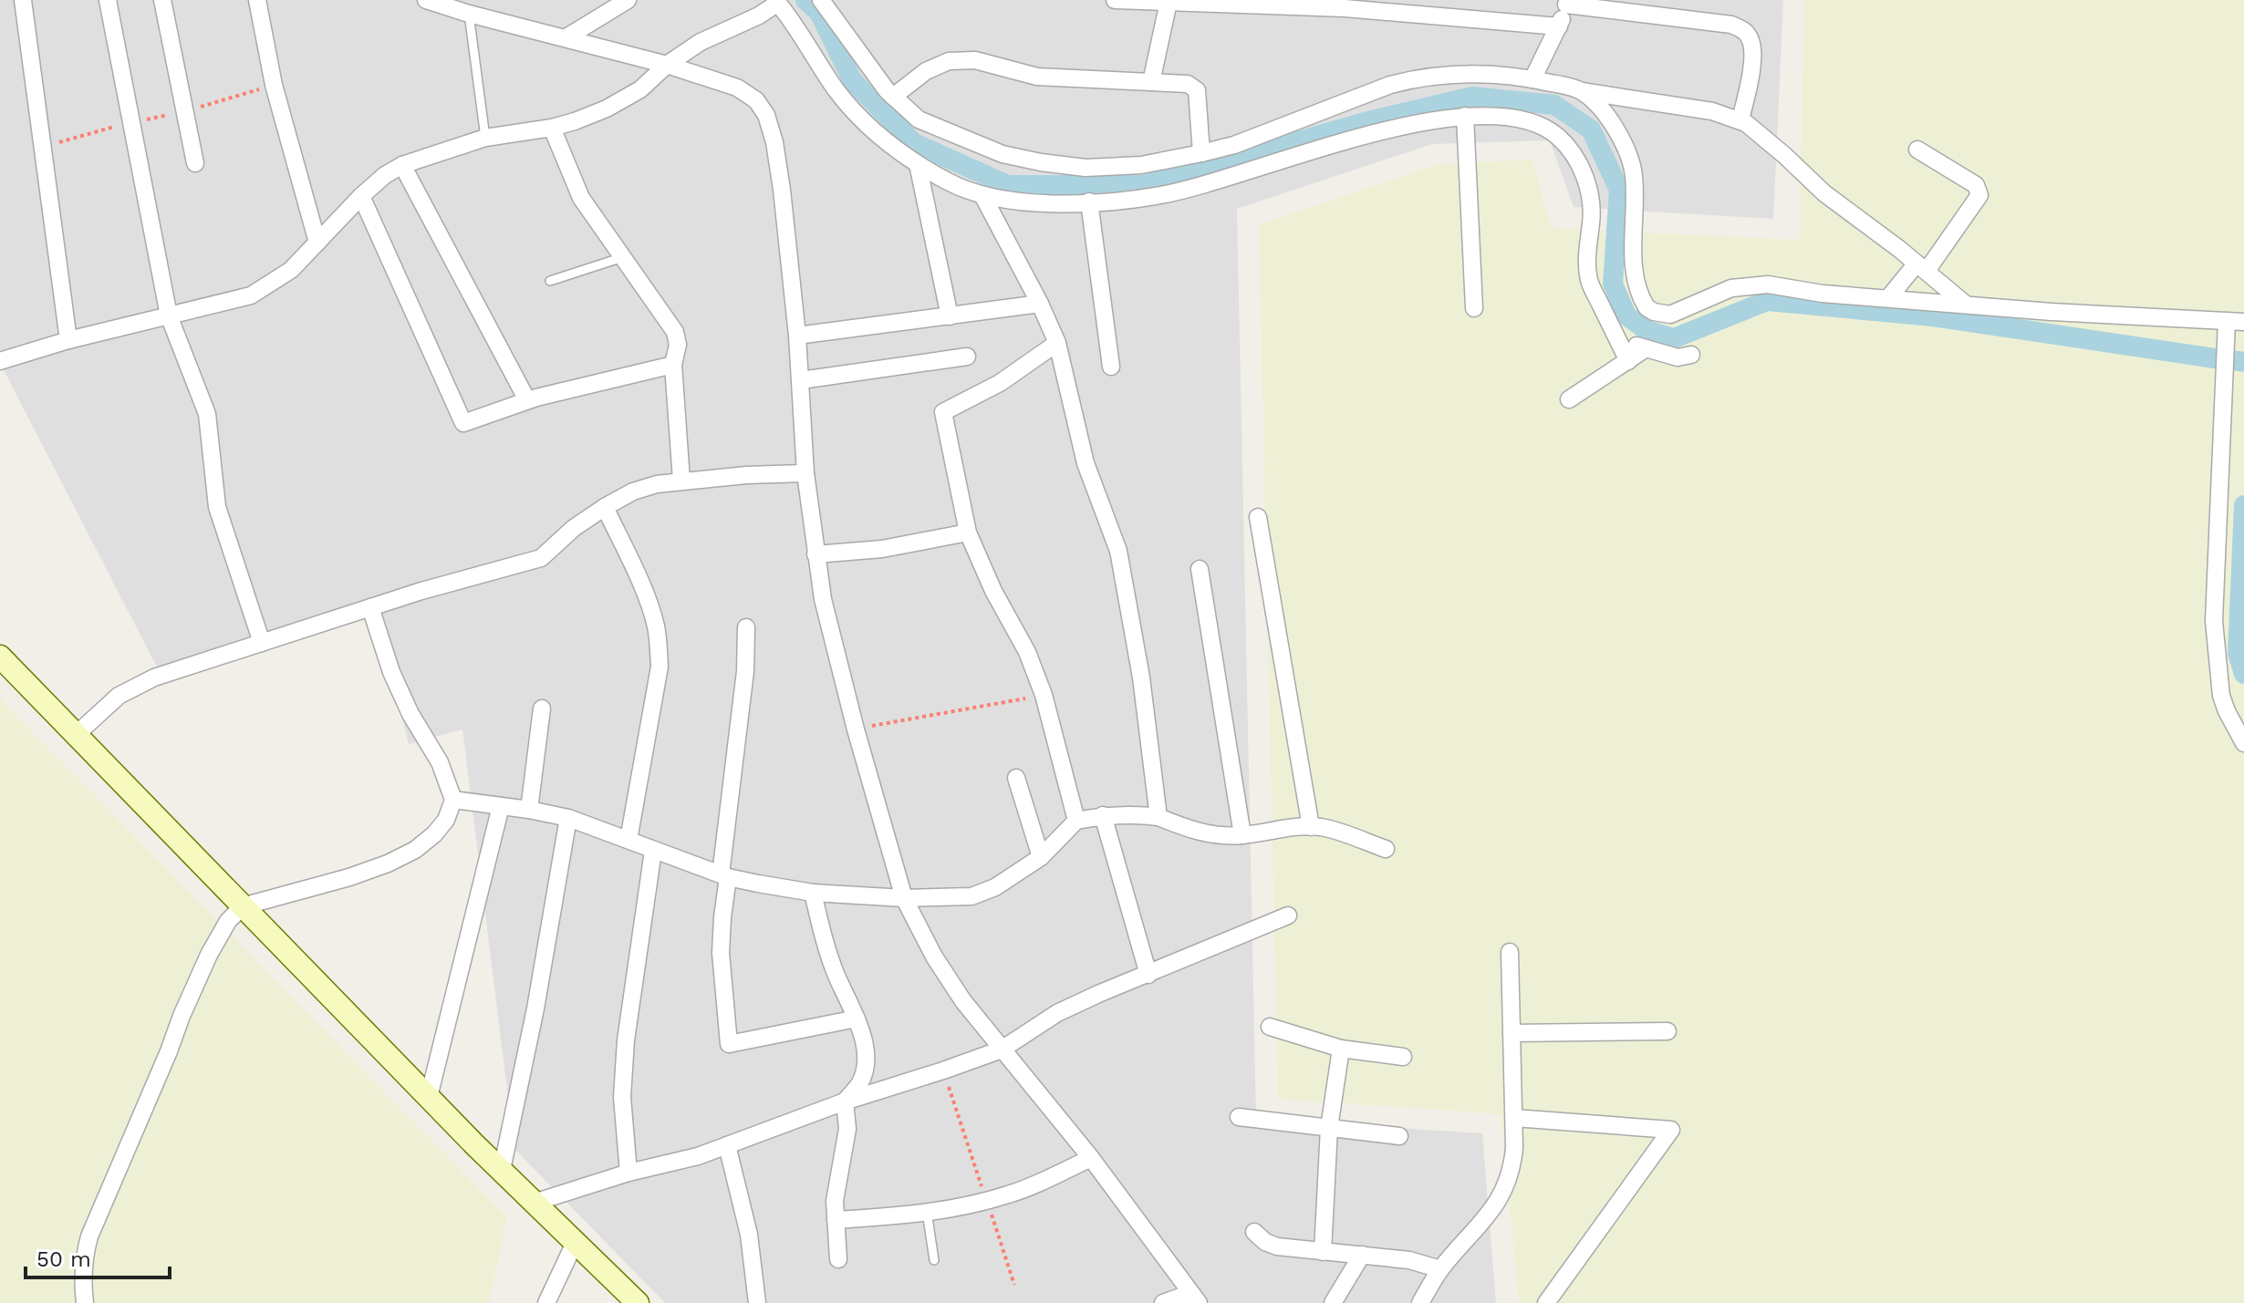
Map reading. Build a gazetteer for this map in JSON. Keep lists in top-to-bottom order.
{
  "scale_bar": "50 m"
}
